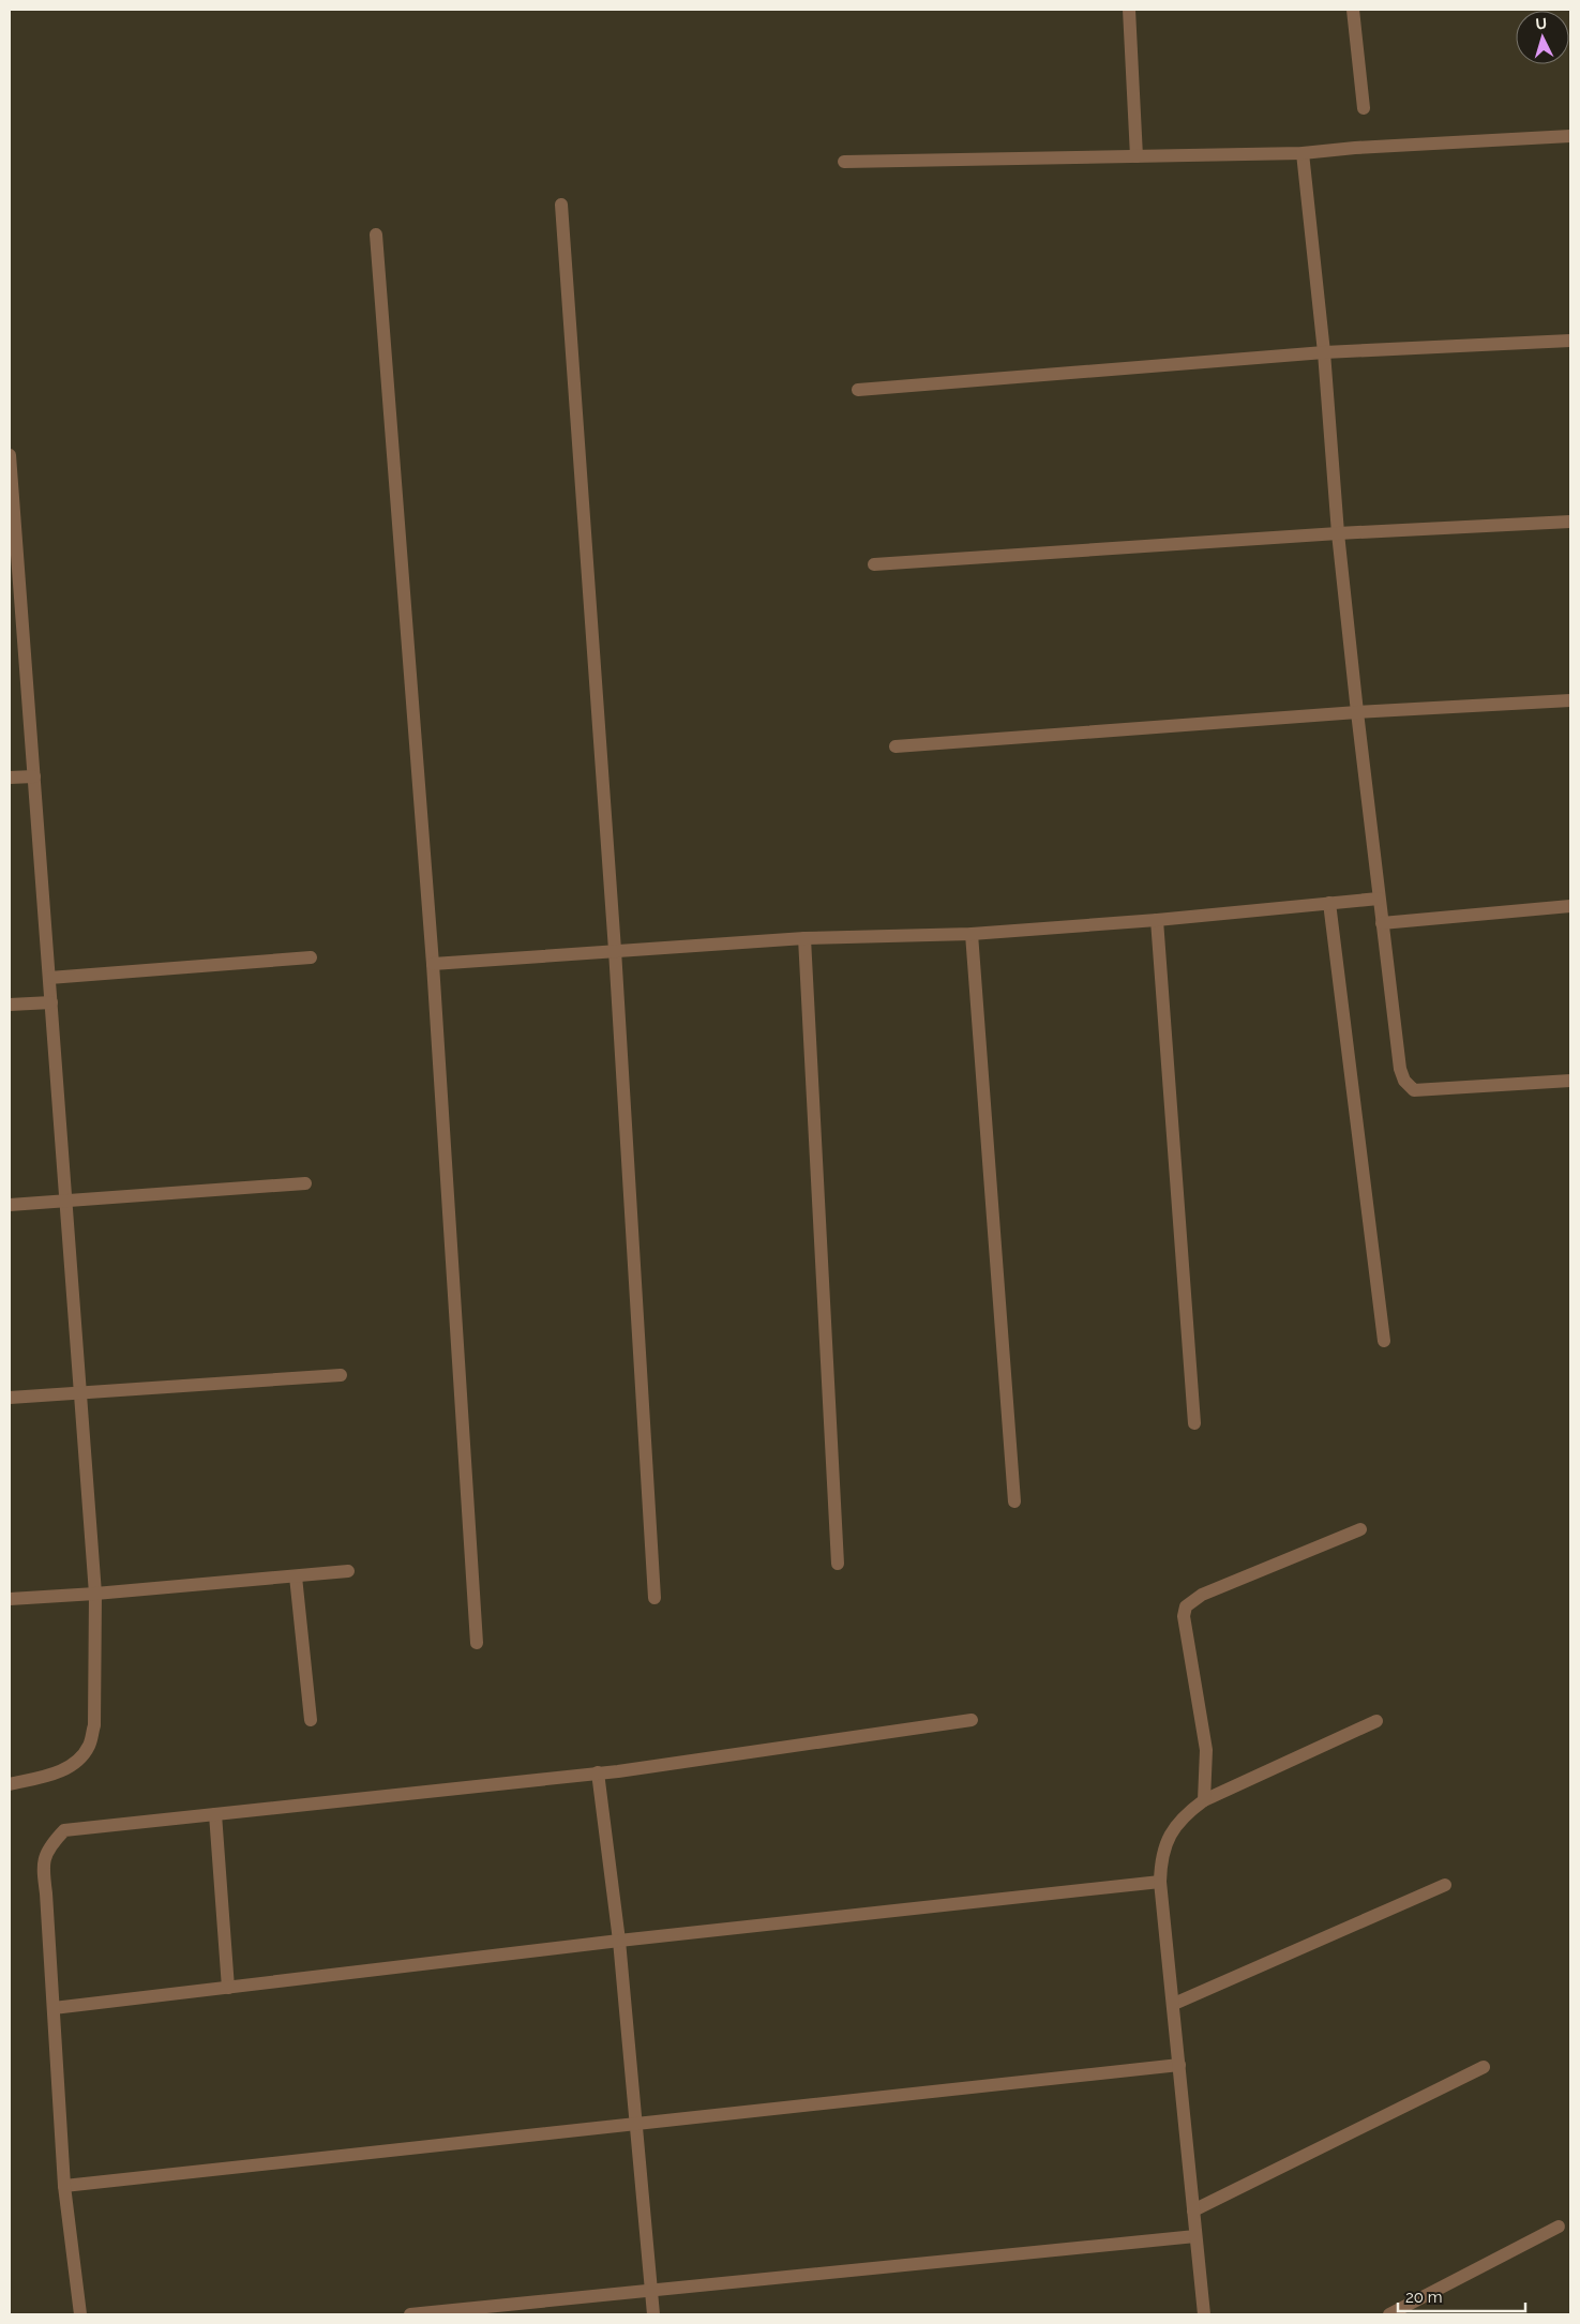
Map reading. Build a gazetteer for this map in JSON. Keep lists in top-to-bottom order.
{
  "scale_bar": "20 m",
  "north": "top"
}
